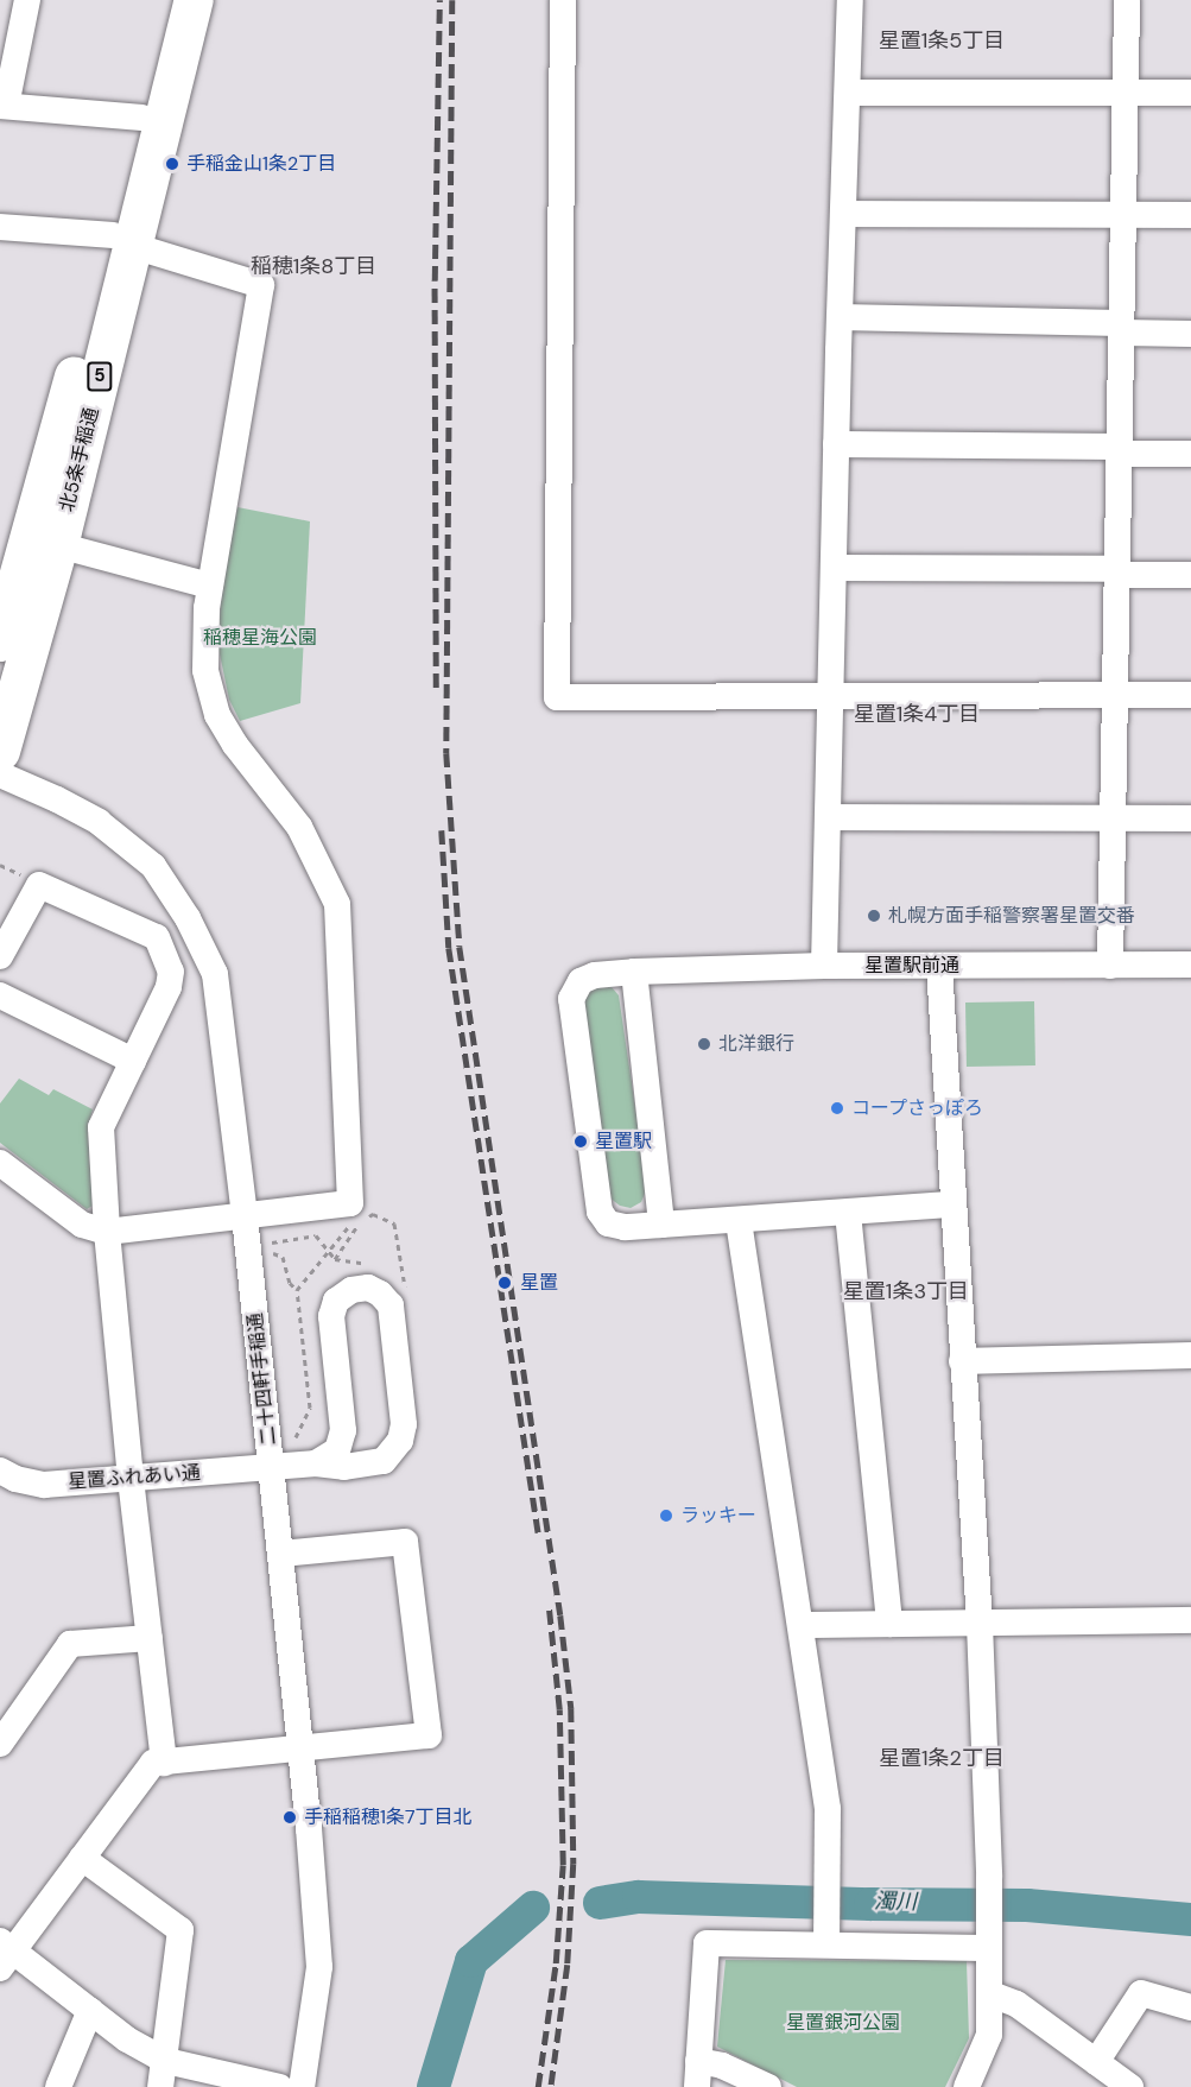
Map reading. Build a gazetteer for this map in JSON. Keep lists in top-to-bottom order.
{
  "streets": {
    "highway": ["5", "北5条手稲通"],
    "street": ["星置駅前通", "二十四軒手稲通", "星置ふれあい通"]
  },
  "crossings": [
    ["二十四軒手稲通", "星置ふれあい通"]
  ],
  "districts": [
    "星置1条5丁目",
    "稲穂1条8丁目",
    "星置1条4丁目",
    "星置1条3丁目",
    "星置1条2丁目"
  ],
  "water": ["濁川"],
  "parks": ["稲穂星海公園", "星置銀河公園"],
  "places": [
    "手稲金山1条2丁目",
    "札幌方面手稲警察署星置交番",
    "北洋銀行",
    "コープさっぽろ",
    "星置駅",
    "星置",
    "ラッキー",
    "手稲稲穂1条7丁目北"
  ]
}
